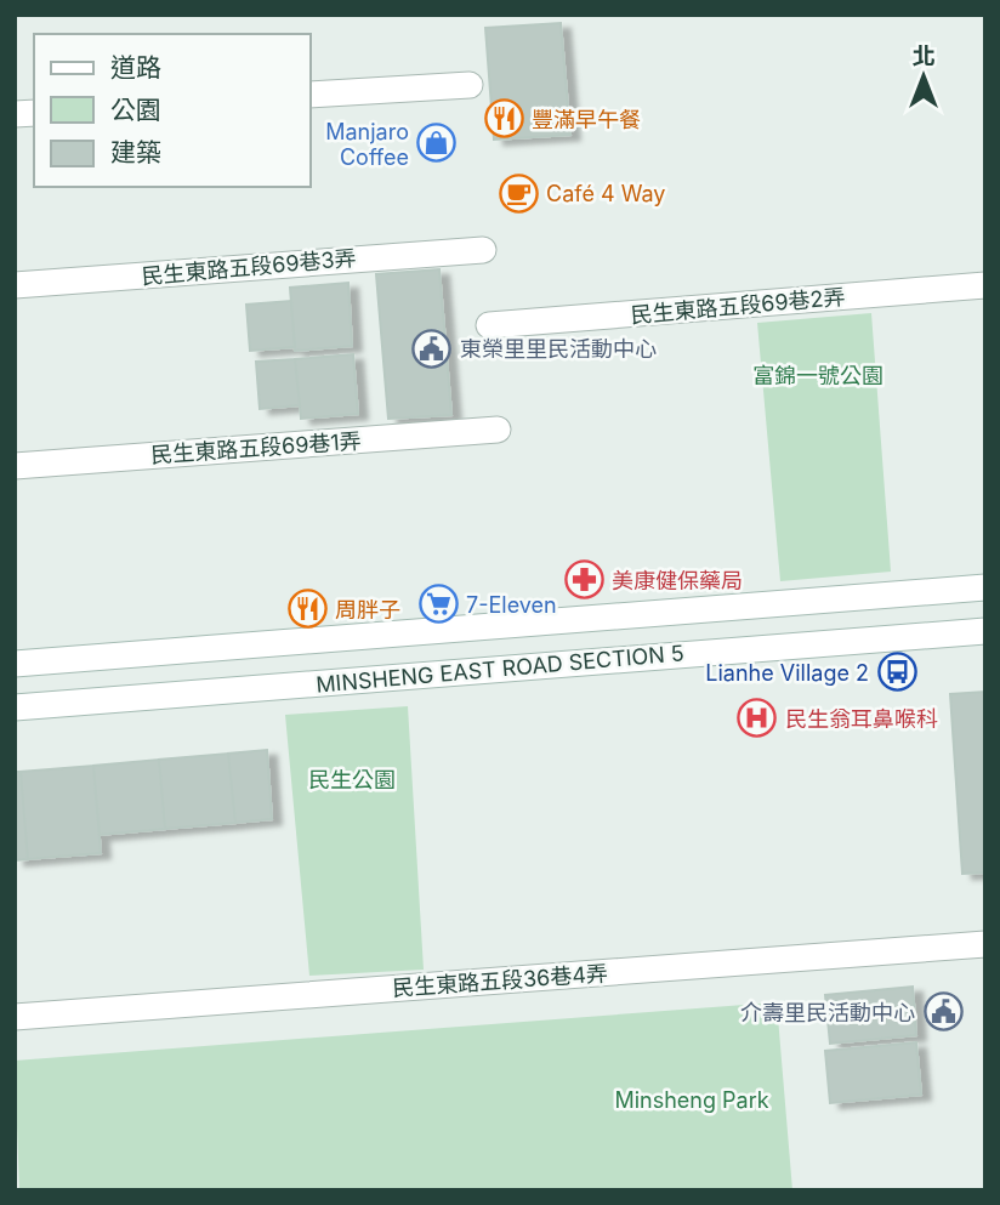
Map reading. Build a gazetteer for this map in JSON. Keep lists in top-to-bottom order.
{
  "streets": {
    "street": [
      "民生東路五段69巷3弄",
      "民生東路五段69巷2弄",
      "民生東路五段69巷1弄",
      "MINSHENG EAST ROAD SECTION 5",
      "民生東路五段36巷4弄"
    ]
  },
  "parks": ["富錦一號公園", "民生公園", "Minsheng Park"],
  "places": {
    "restaurant": ["豐滿早午餐", "周胖子"],
    "shop": ["Manjaro Coffee"],
    "cafe": ["Café 4 Way"],
    "public building": ["東榮里里民活動中心", "介壽里民活動中心"],
    "pharmacy": ["美康健保藥局"],
    "supermarket": ["7-Eleven"],
    "bus stop": ["Lianhe Village 2"],
    "hospital": ["民生翁耳鼻喉科"]
  },
  "legend": ["道路", "公園", "建築"],
  "north": "top"
}
